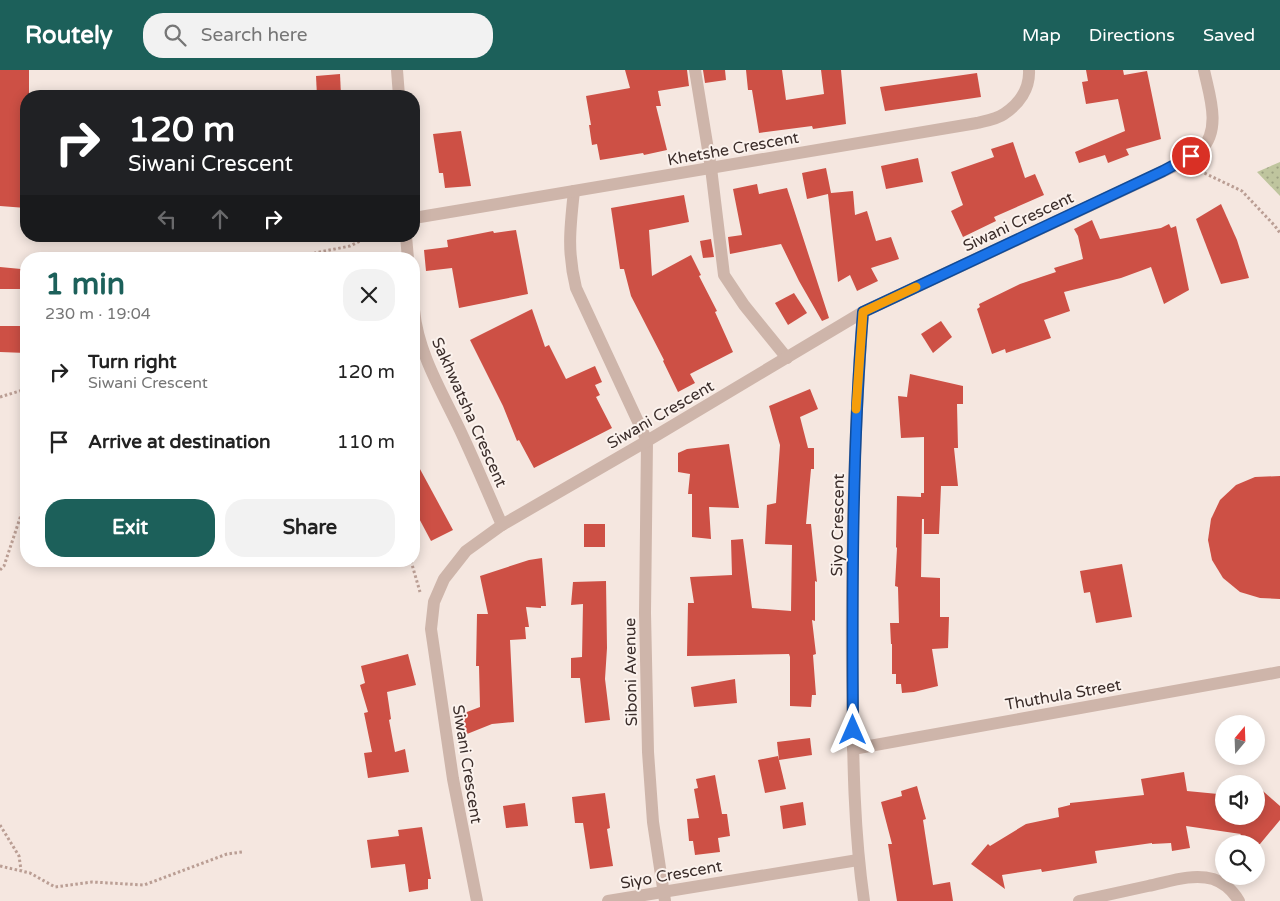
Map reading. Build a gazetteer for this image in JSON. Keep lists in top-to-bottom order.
{
  "streets": {
    "street": [
      "Khetshe Crescent",
      "Siwani Crescent",
      "Sakhwatsha Crescent",
      "Siyo Crescent",
      "Siboni Avenue",
      "Thuthula Street"
    ]
  },
  "crossings": [
    ["Siwani Crescent", "Sakhwatsha Crescent"],
    ["Siwani Crescent", "Siyo Crescent"],
    ["Siwani Crescent", "Siboni Avenue"],
    ["Siyo Crescent", "Siboni Avenue"],
    ["Siyo Crescent", "Thuthula Street"]
  ],
  "north": "top",
  "page": {
    "header": "Routely",
    "search": "Search here",
    "nav": ["Map", "Directions", "Saved"],
    "turn": ["120 m", "Siwani Crescent"],
    "heading": ["1 min", "230 m · 19:04"],
    "list": [
      {
        "name": "Turn right",
        "note": "Siwani Crescent",
        "value": "120 m"
      },
      {
        "name": "Arrive at destination",
        "value": "110 m"
      }
    ],
    "buttons": ["Exit", "Share"]
  }
}
